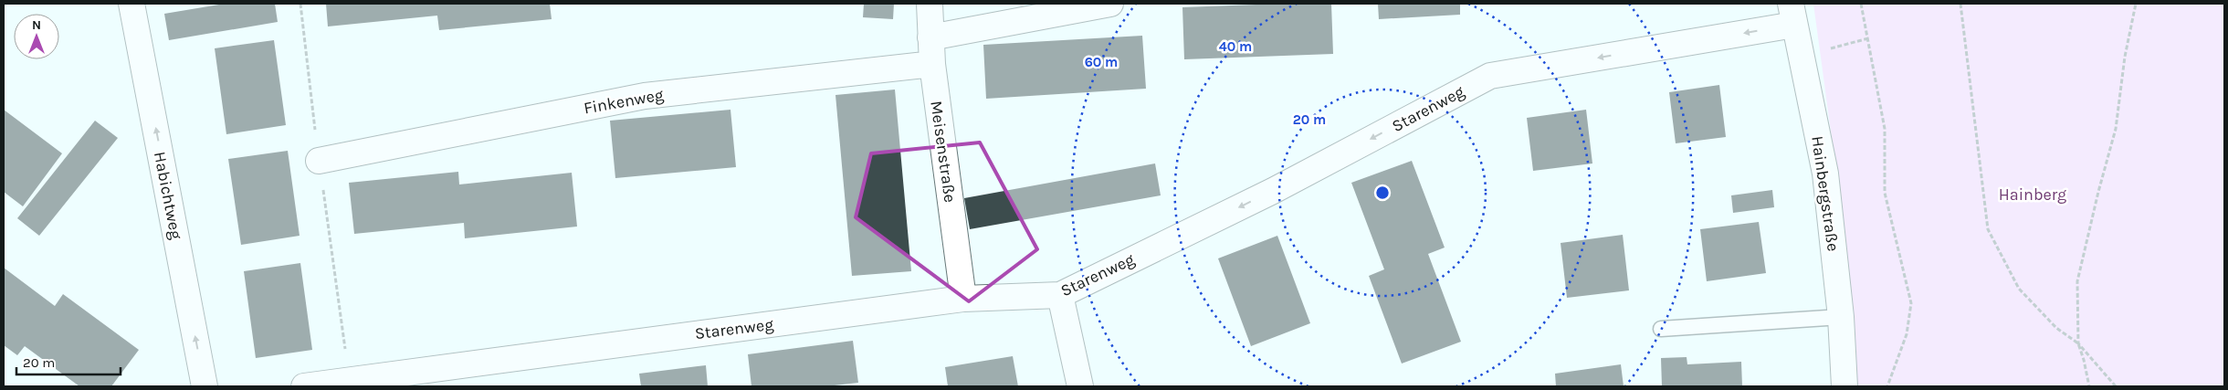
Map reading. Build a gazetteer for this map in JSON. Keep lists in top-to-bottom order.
{
  "streets": {
    "street": [
      "Finkenweg",
      "Starenweg",
      "Meisenstraße",
      "Hainbergstraße",
      "Habichtweg"
    ]
  },
  "crossings": [
    ["Finkenweg", "Meisenstraße"],
    ["Starenweg", "Meisenstraße"],
    ["Starenweg", "Hainbergstraße"]
  ],
  "one_way": ["Starenweg", "Habichtweg"],
  "parks": ["Hainberg"],
  "scale_bar": "20 m",
  "north": "top",
  "rings": ["40 m", "60 m", "20 m"]
}
